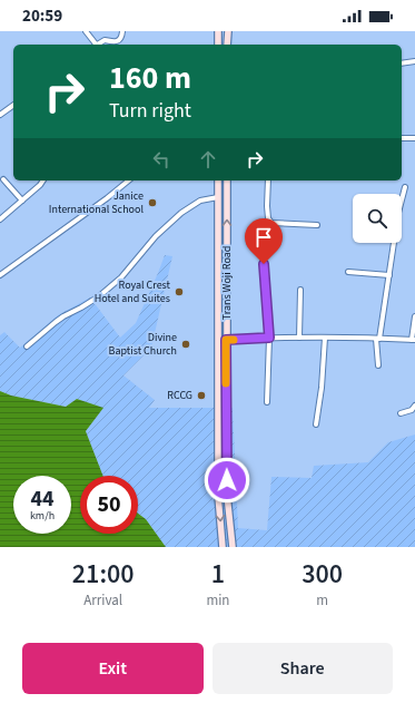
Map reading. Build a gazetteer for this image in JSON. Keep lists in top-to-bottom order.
{
  "streets": {
    "main road": ["Trans Woji Road"]
  },
  "places": [
    "Janice International School",
    "Royal Crest Hotel and Suites",
    "Divine Baptist Church",
    "RCCG"
  ],
  "page": {
    "status": "20:59",
    "turn": ["160 m", "Turn right"],
    "speed": "44 km/h",
    "limit": "50",
    "eta": [
      "21:00",
      "Arrival",
      "1",
      "min",
      "300",
      "m"
    ],
    "buttons": ["Exit", "Share"]
  }
}
